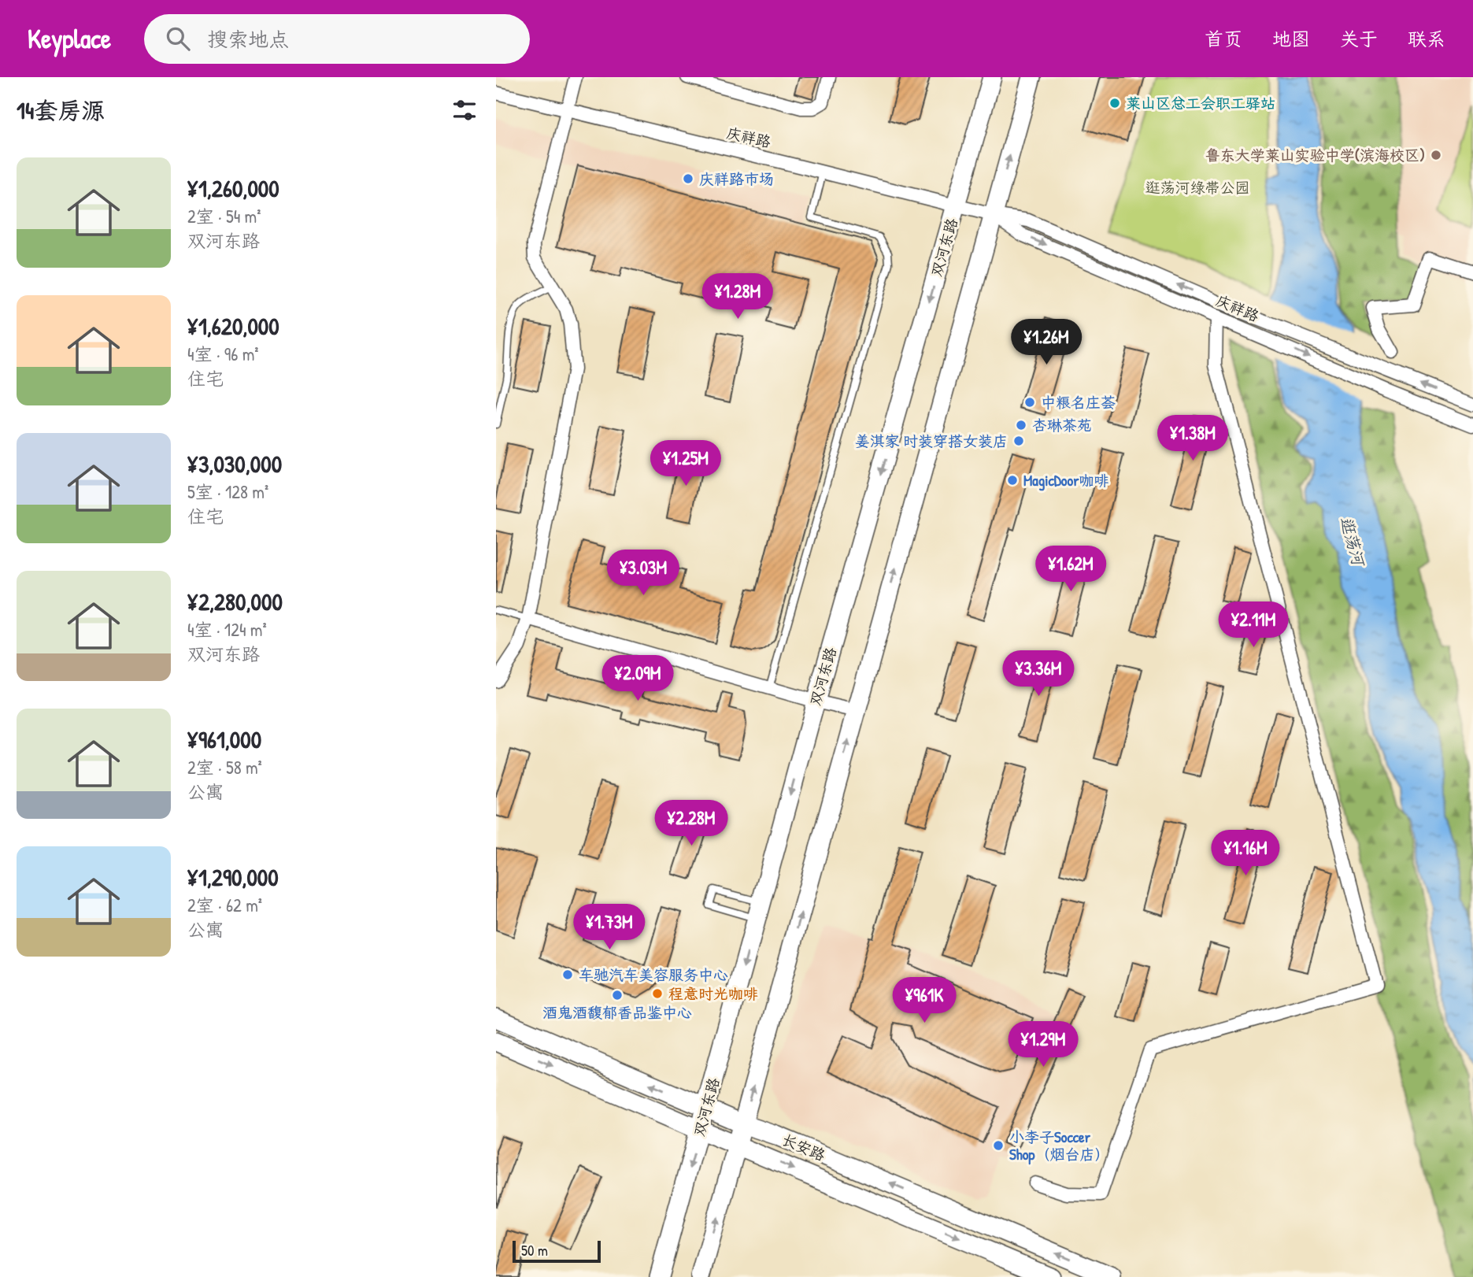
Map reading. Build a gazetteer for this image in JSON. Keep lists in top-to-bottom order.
{
  "streets": {
    "street": ["庆祥路", "双河东路", "长安路"]
  },
  "crossings": [
    ["庆祥路", "双河东路"],
    ["双河东路", "长安路"]
  ],
  "water": ["逛荡河"],
  "parks": ["逛荡河绿带公园"],
  "places": [
    "莱山区总工会职工驿站",
    "鲁东大学莱山实验中学(滨海校区)",
    "庆祥路市场",
    "中粮名庄荟",
    "杏琳茶苑",
    "姜淇家 时装穿搭女装店",
    "MagicDoor咖啡",
    "车驰汽车美容服务中心",
    "程意时光咖啡",
    "酒鬼酒馥郁香品鉴中心",
    "小李子Soccer Shop（烟台店）"
  ],
  "scale_bar": "50 m",
  "page": {
    "header": "Keyplace",
    "search": "搜索地点",
    "nav": [
      "首页",
      "地图",
      "关于",
      "联系"
    ],
    "heading": "14套房源",
    "list": [
      {
        "name": "¥1,260,000",
        "note": "2室 · 54 m² · 双河东路"
      },
      {
        "name": "¥1,620,000",
        "note": "4室 · 96 m² · 住宅"
      },
      {
        "name": "¥3,030,000",
        "note": "5室 · 128 m² · 住宅"
      },
      {
        "name": "¥2,280,000",
        "note": "4室 · 124 m² · 双河东路"
      },
      {
        "name": "¥961,000",
        "note": "2室 · 58 m² · 公寓"
      },
      {
        "name": "¥1,290,000",
        "note": "2室 · 62 m² · 公寓"
      }
    ],
    "price": [
      "¥1.28M",
      "¥1.26M",
      "¥1.38M",
      "¥1.25M",
      "¥1.62M",
      "¥3.03M",
      "¥2.11M",
      "¥3.36M",
      "¥2.09M",
      "¥2.28M",
      "¥1.16M",
      "¥1.73M",
      "¥961K",
      "¥1.29M"
    ],
    "scale": "50 m"
  }
}
